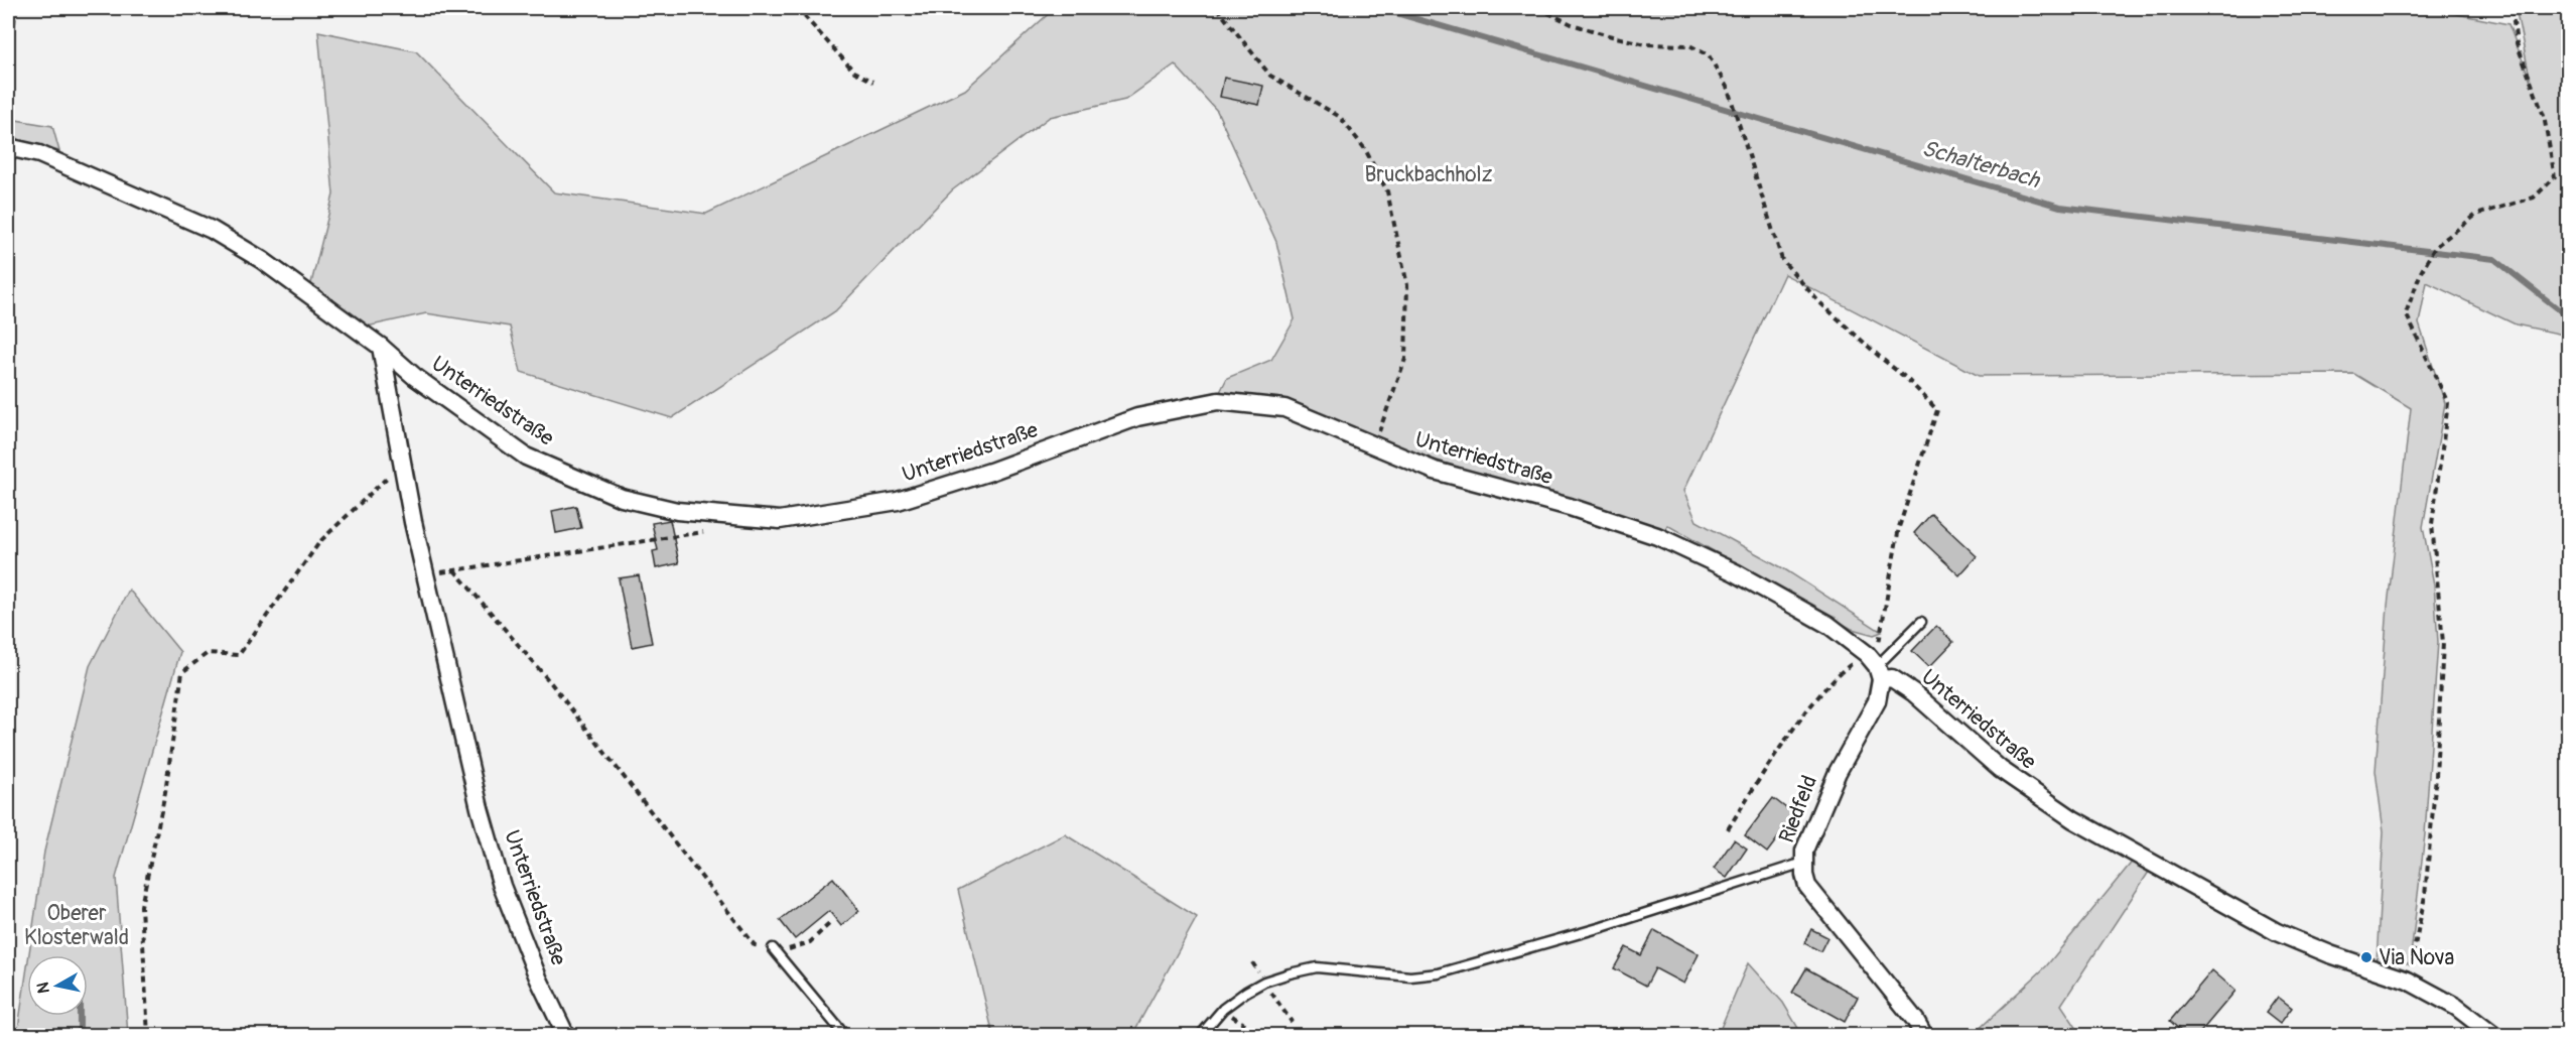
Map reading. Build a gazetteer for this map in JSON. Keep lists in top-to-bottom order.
{
  "streets": {
    "street": ["Unterriedstraße", "Riedfeld"]
  },
  "crossings": [
    ["Unterriedstraße", "Riedfeld"]
  ],
  "water": ["Schalterbach"],
  "parks": ["Bruckbachholz", "Oberer Klosterwald"],
  "places": ["Via Nova"],
  "north": "left"
}
